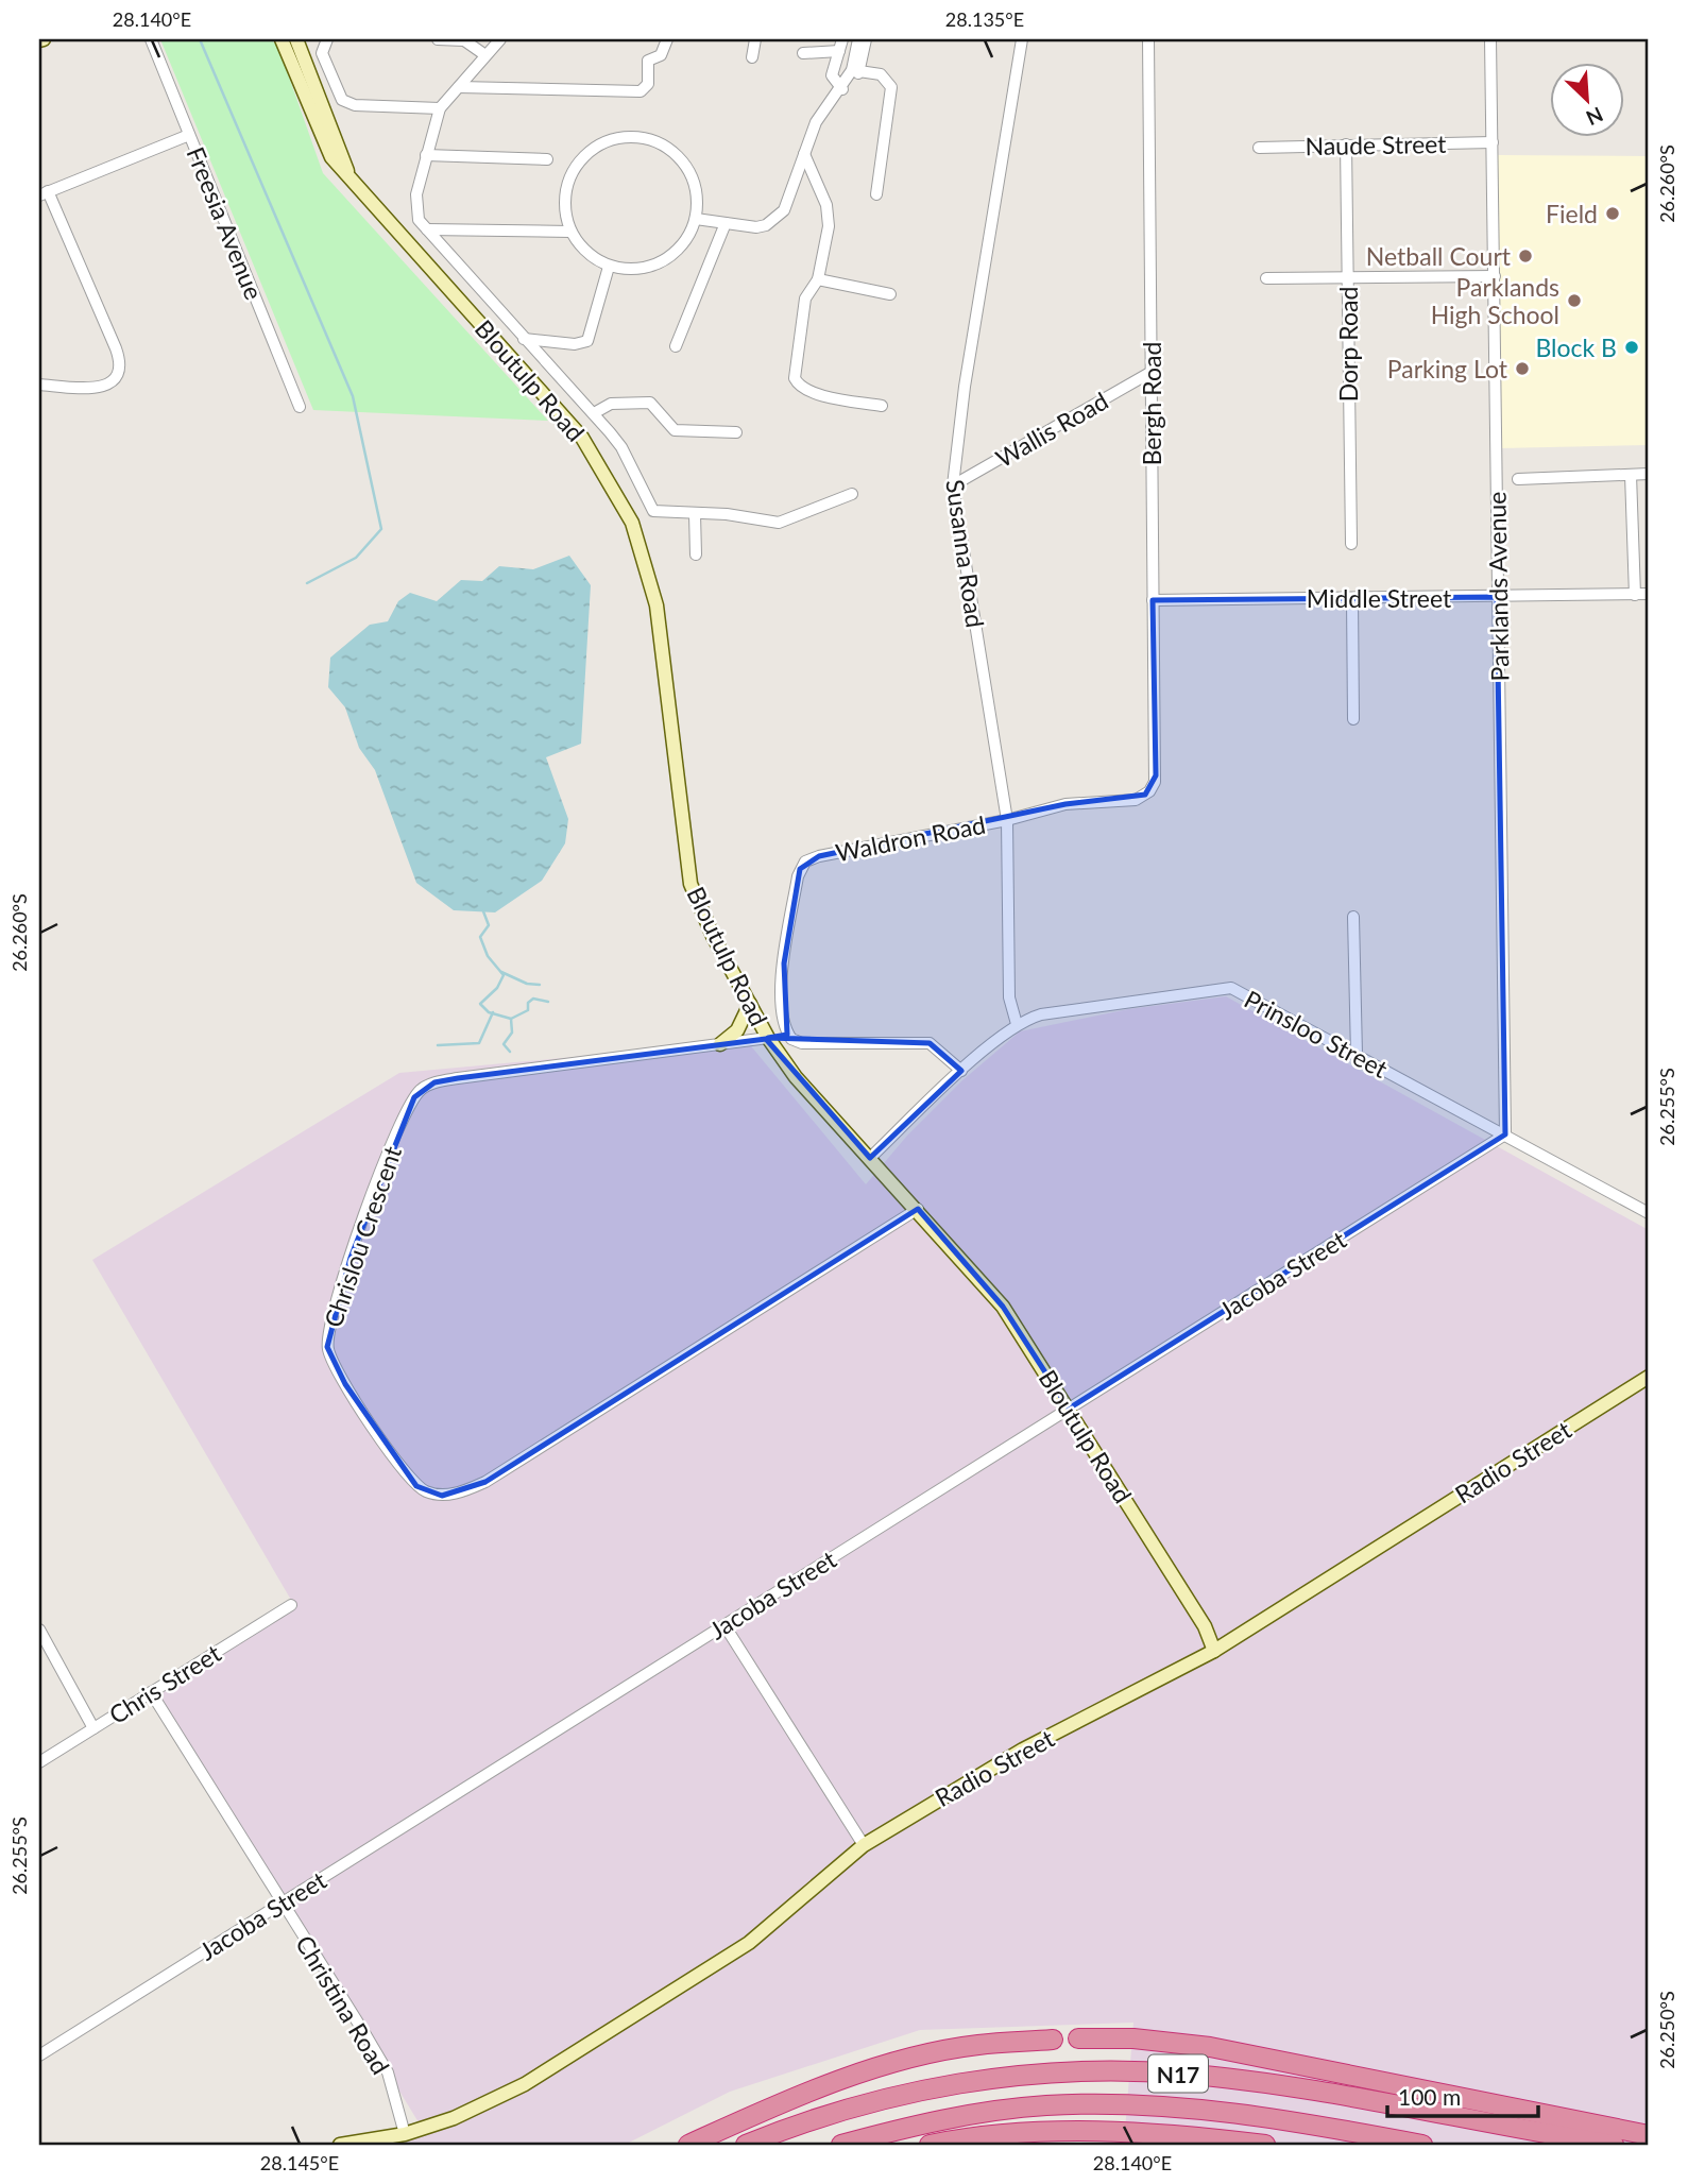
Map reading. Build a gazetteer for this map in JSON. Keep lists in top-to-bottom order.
{
  "streets": {
    "highway": ["N17"],
    "street": [
      "Naude Street",
      "Freesia Avenue",
      "Dorp Road",
      "Bloutulp Road",
      "Bergh Road",
      "Wallis Road",
      "Susanna Road",
      "Parklands Avenue",
      "Middle Street",
      "Waldron Road",
      "Prinsloo Street",
      "Chrislou Crescent",
      "Jacoba Street",
      "Radio Street",
      "Chris Street",
      "Christina Road"
    ]
  },
  "crossings": [
    ["Naude Street", "Dorp Road"],
    ["Naude Street", "Parklands Avenue"],
    ["Bloutulp Road", "Prinsloo Street"],
    ["Bloutulp Road", "Chrislou Crescent"],
    ["Bloutulp Road", "Jacoba Street"],
    ["Bloutulp Road", "Radio Street"],
    ["Bergh Road", "Wallis Road"],
    ["Bergh Road", "Middle Street"],
    ["Bergh Road", "Waldron Road"],
    ["Wallis Road", "Susanna Road"],
    ["Susanna Road", "Waldron Road"],
    ["Susanna Road", "Prinsloo Street"],
    ["Parklands Avenue", "Middle Street"],
    ["Parklands Avenue", "Prinsloo Street"],
    ["Parklands Avenue", "Jacoba Street"],
    ["Waldron Road", "Prinsloo Street"],
    ["Prinsloo Street", "Jacoba Street"],
    ["Jacoba Street", "Christina Road"],
    ["Radio Street", "Christina Road"],
    ["Chris Street", "Christina Road"]
  ],
  "places": [
    "Field",
    "Netball Court",
    "Parklands High School",
    "Block B",
    "Parking Lot"
  ],
  "scale_bar": "100 m",
  "north": "bottom right",
  "coordinates": [
    "28.140°E",
    "28.135°E",
    "26.260°S",
    "26.255°S",
    "26.250°S",
    "28.145°E"
  ]
}
